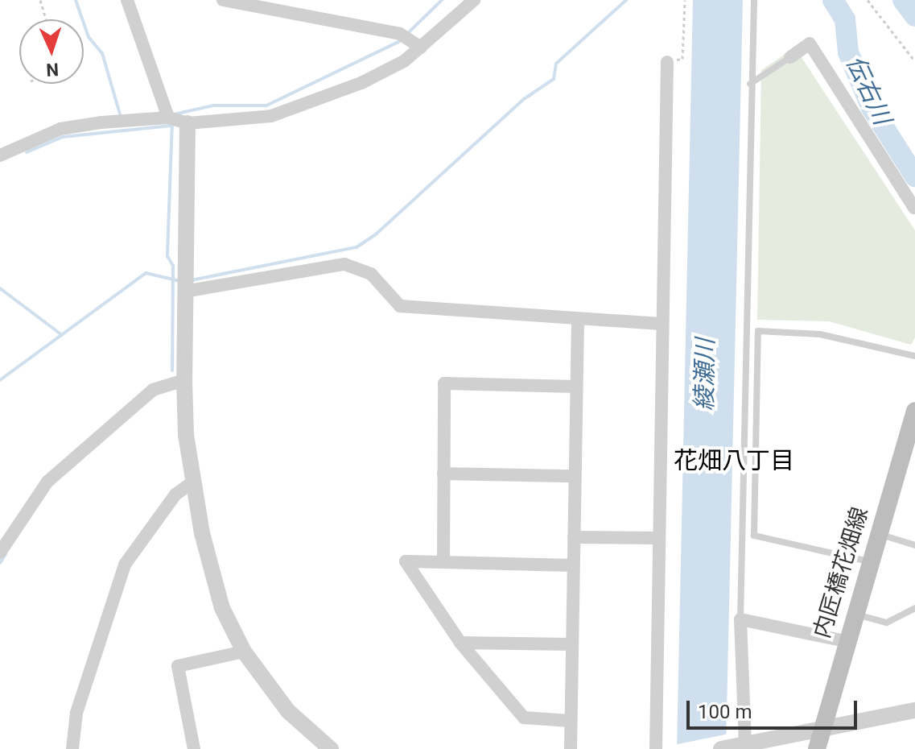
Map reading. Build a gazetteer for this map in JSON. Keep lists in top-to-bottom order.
{
  "streets": {
    "main road": ["内匠橋花畑線"]
  },
  "districts": ["花畑八丁目"],
  "water": ["伝右川", "綾瀬川"],
  "scale_bar": "100 m",
  "north": "bottom"
}
